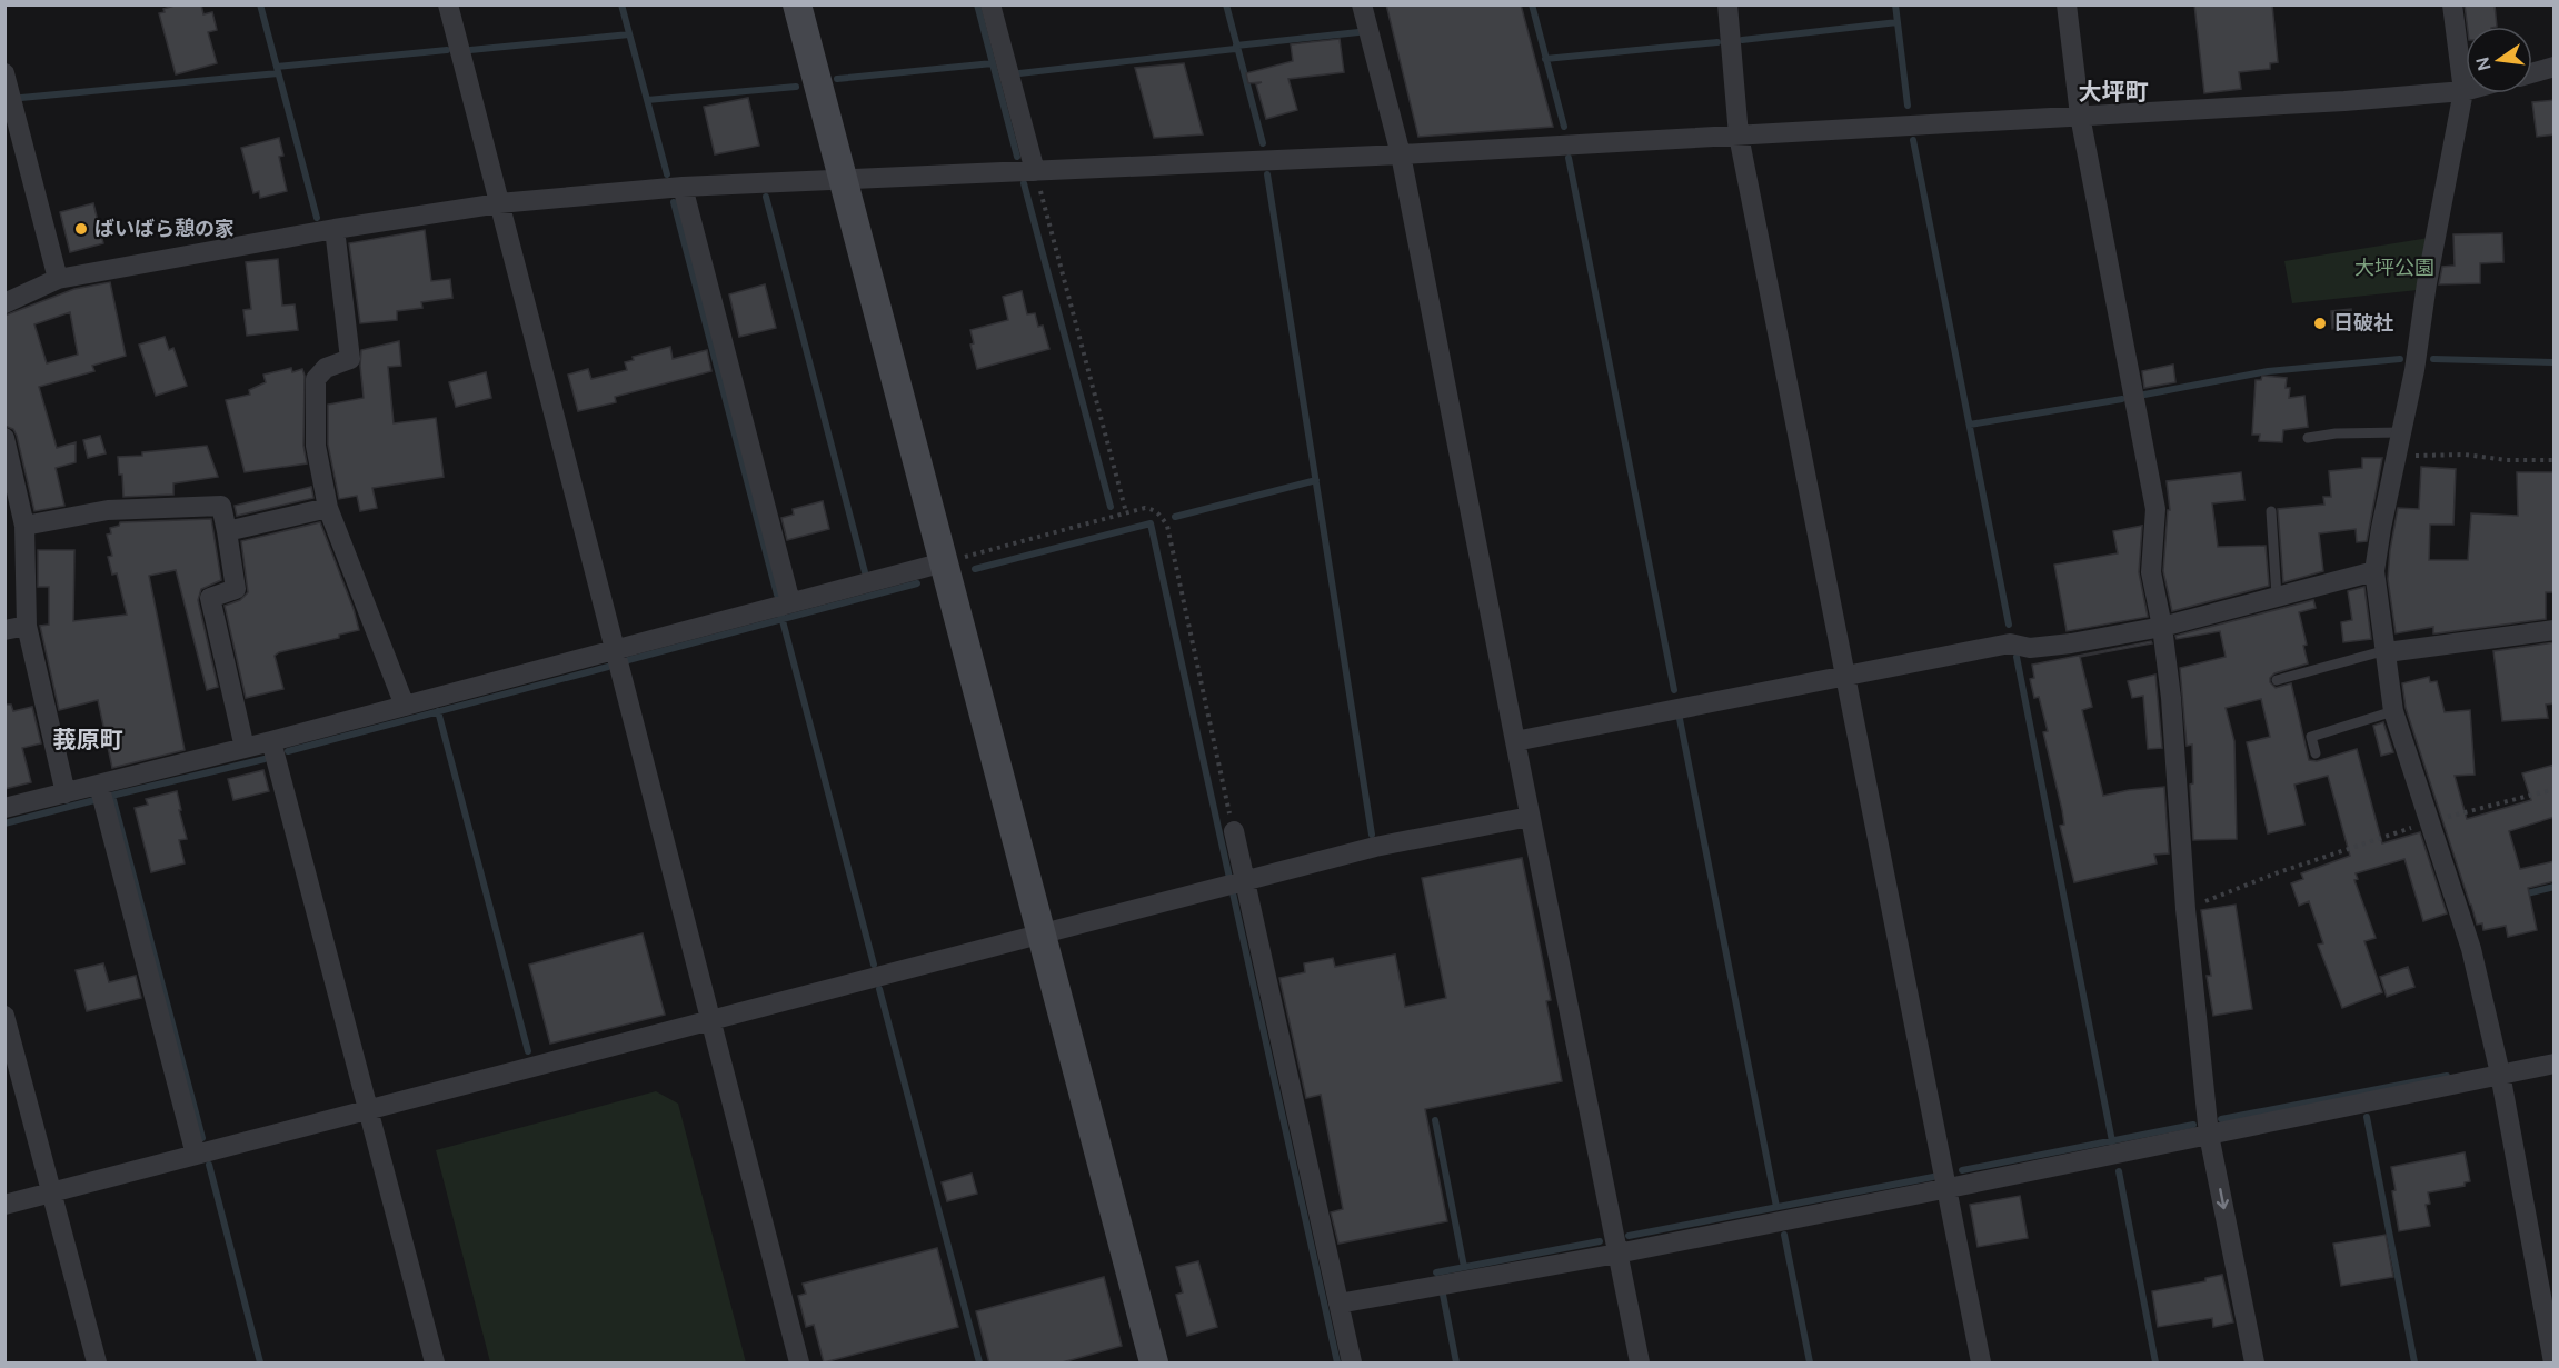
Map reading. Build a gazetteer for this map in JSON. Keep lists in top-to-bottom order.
{
  "districts": ["大坪町", "莪原町"],
  "parks": ["大坪公園"],
  "places": ["ばいばら憩の家", "日破社"],
  "north": "left"
}
